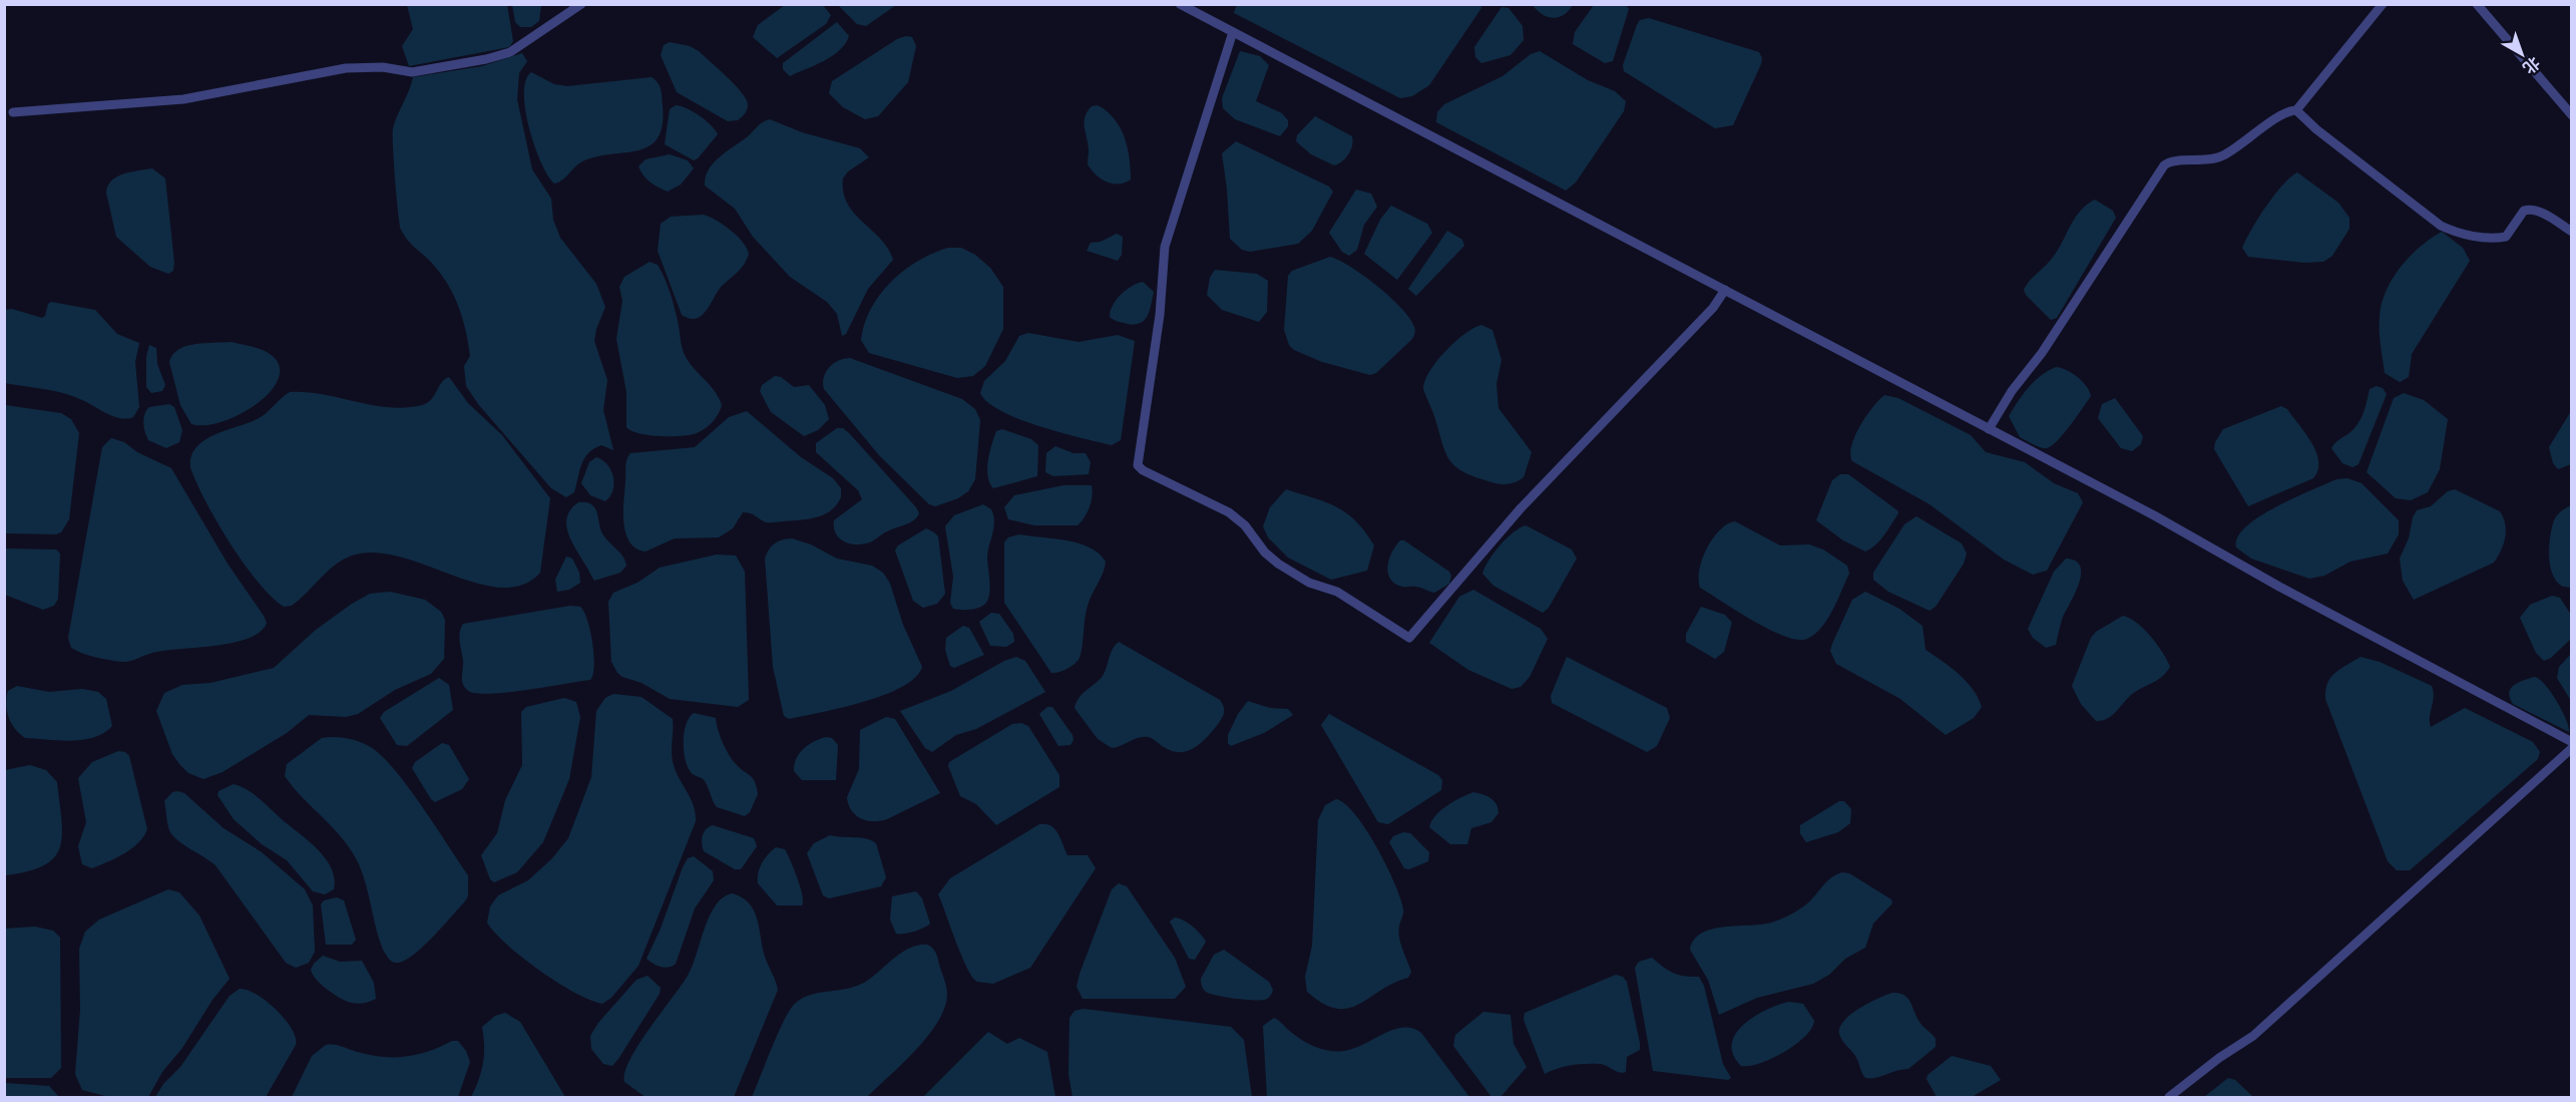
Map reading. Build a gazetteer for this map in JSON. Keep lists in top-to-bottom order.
{
  "north": "bottom right"
}
